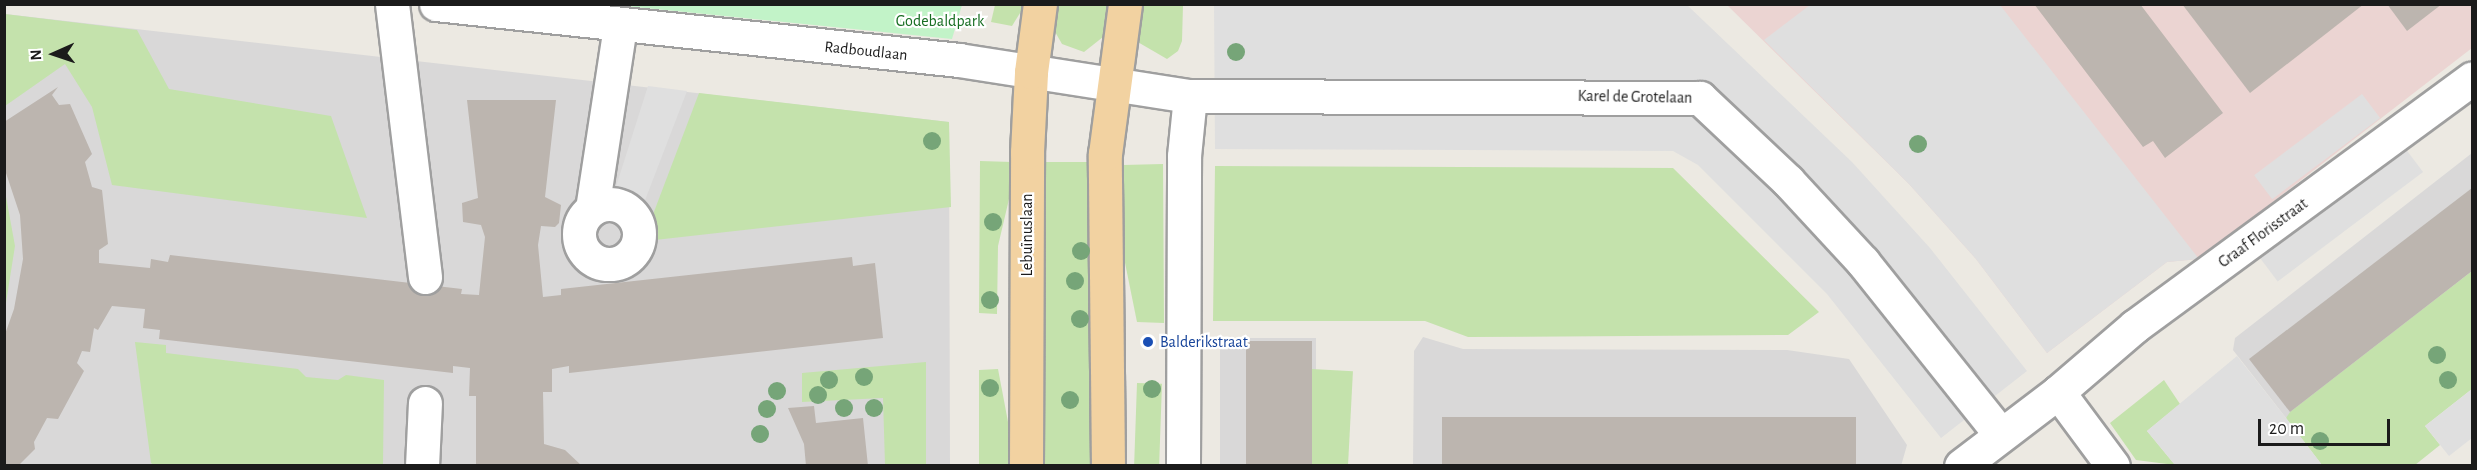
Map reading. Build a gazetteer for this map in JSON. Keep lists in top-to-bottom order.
{
  "streets": {
    "main road": ["Lebuïnuslaan"],
    "street": ["Radboudlaan", "Karel de Grotelaan", "Graaf Florisstraat"]
  },
  "crossings": [
    ["Radboudlaan", "Lebuïnuslaan"],
    ["Karel de Grotelaan", "Graaf Florisstraat"]
  ],
  "parks": ["Godebaldpark"],
  "places": ["Balderikstraat"],
  "scale_bar": "20 m",
  "north": "left"
}
